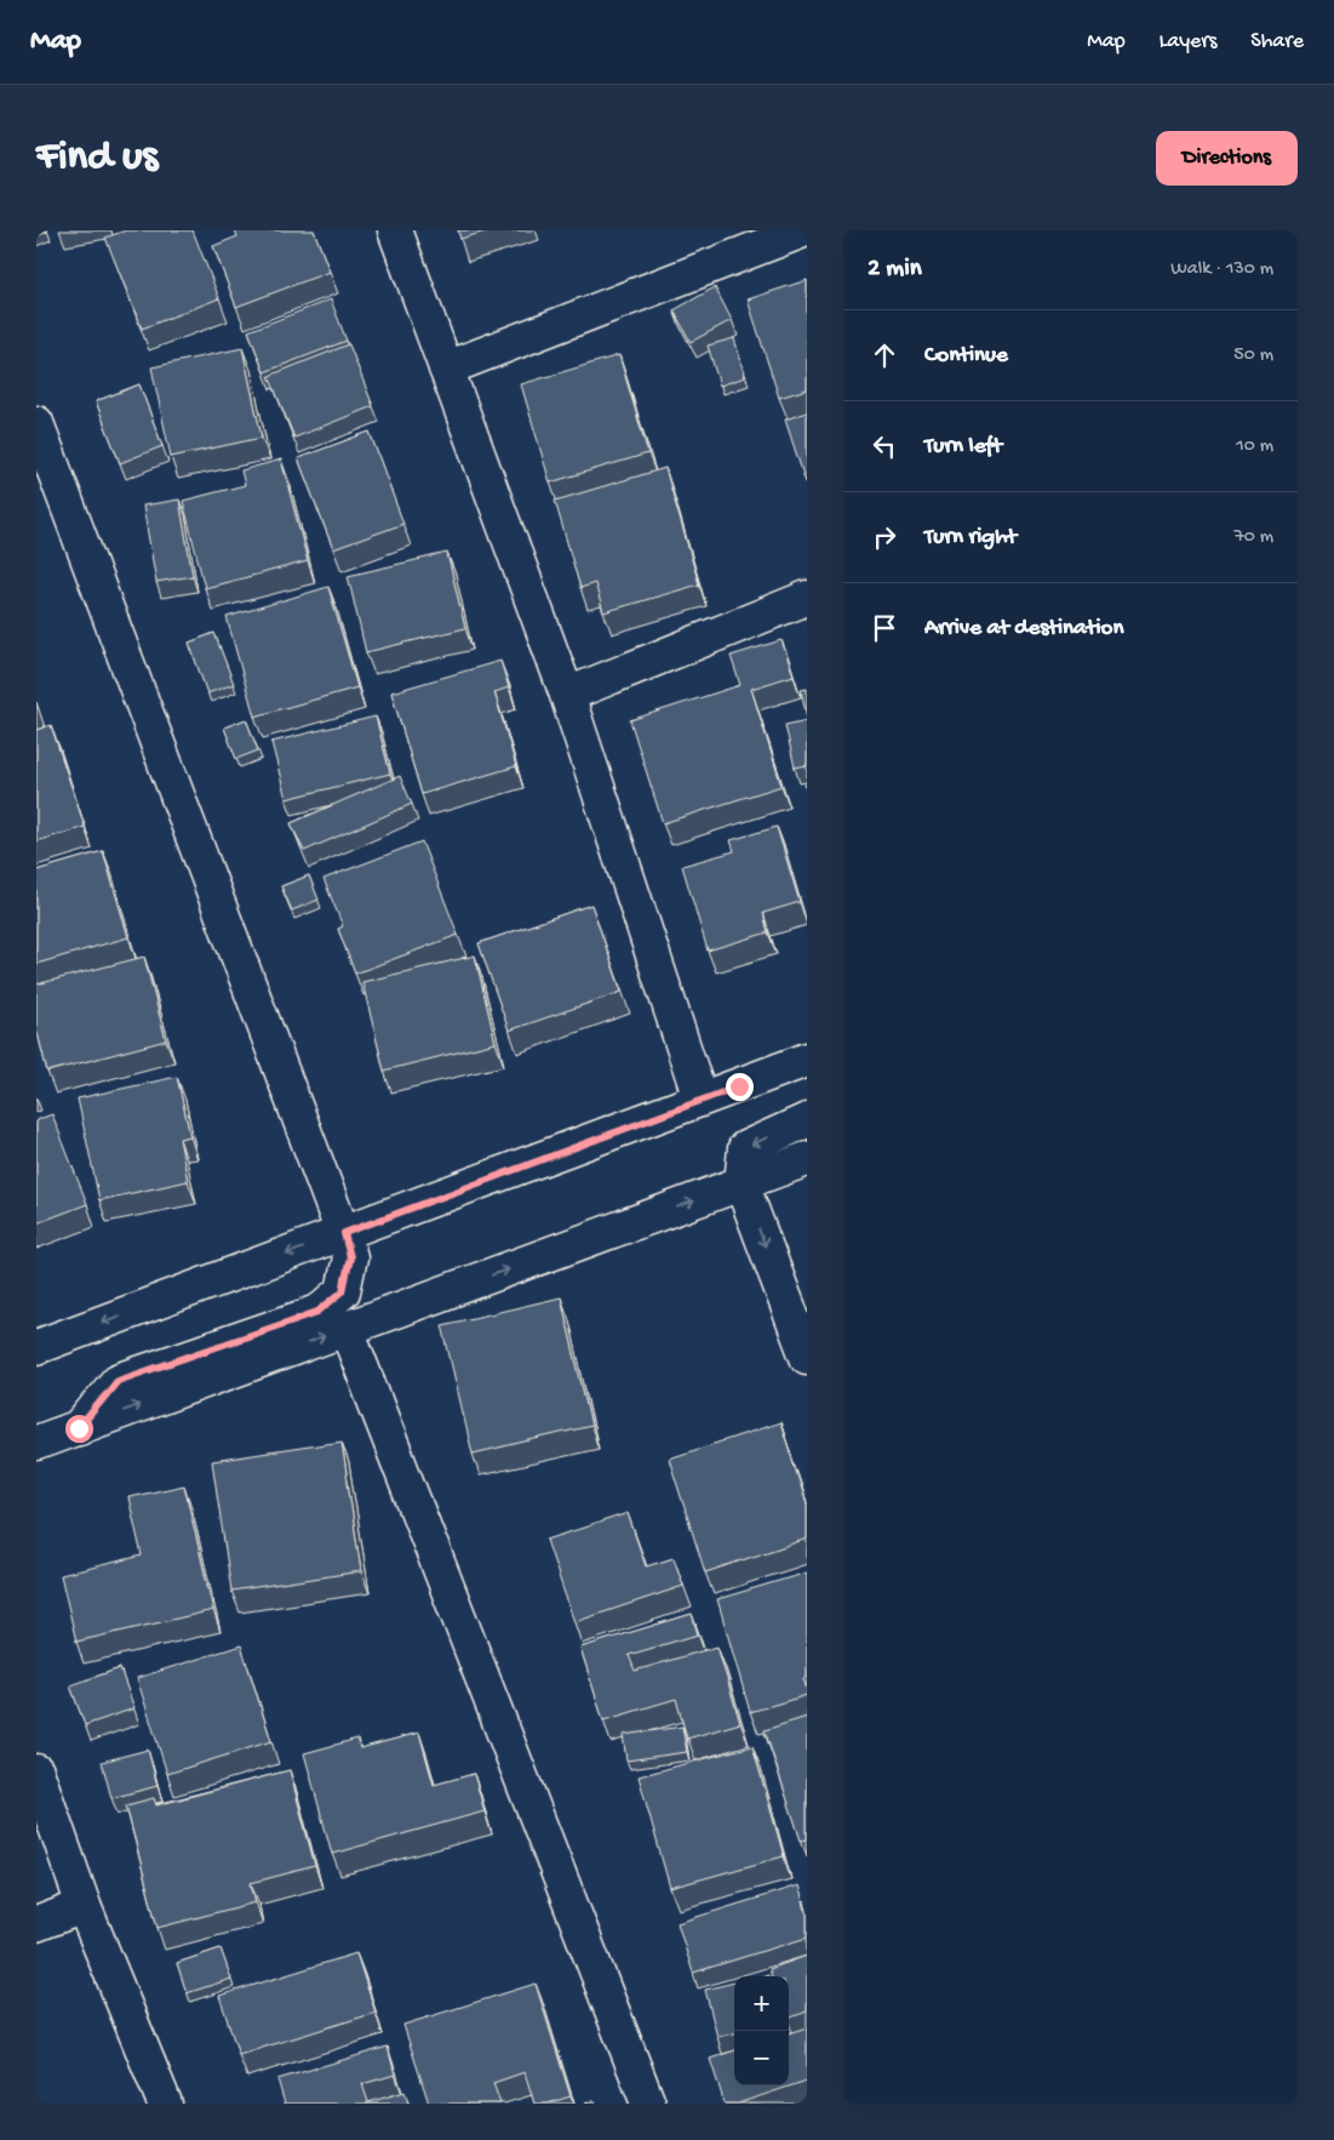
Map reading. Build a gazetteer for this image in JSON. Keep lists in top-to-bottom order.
{
  "page": {
    "header": "Map",
    "nav": ["Map", "Layers", "Share"],
    "buttons": "Directions",
    "title": "Find us",
    "heading": ["2 min", "Walk · 130 m"],
    "list": [
      ["Continue", "50 m"],
      ["Turn left", "10 m"],
      ["Turn right", "70 m"],
      "Arrive at destination"
    ],
    "map_buttons": ["+", "−"]
  }
}
